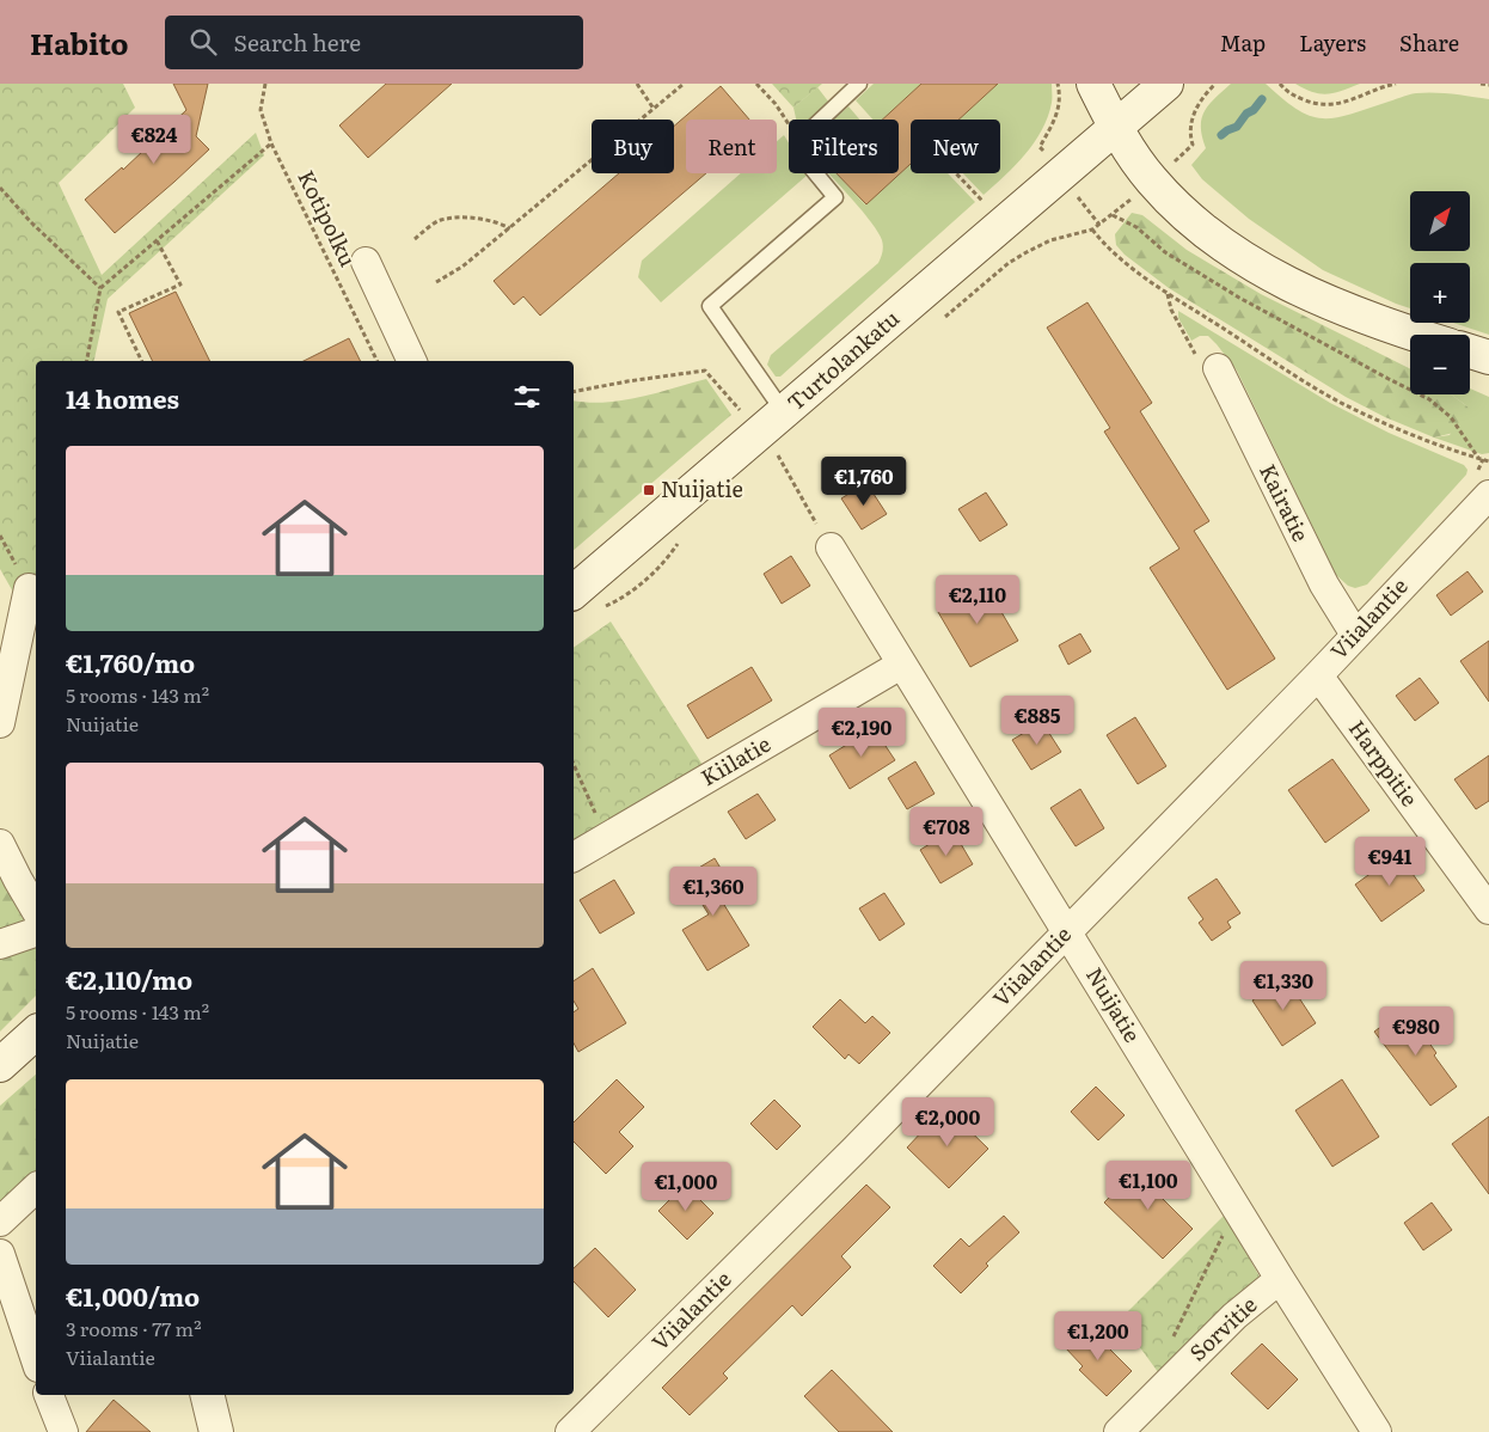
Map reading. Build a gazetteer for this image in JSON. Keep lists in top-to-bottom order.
{
  "streets": {
    "main road": ["Turtolankatu"],
    "street": [
      "Kairatie",
      "Viialantie",
      "Kiilatie",
      "Harppitie",
      "Nuijatie",
      "Sorvitie"
    ],
    "path": ["Kotipolku"]
  },
  "crossings": [
    ["Kairatie", "Viialantie"],
    ["Viialantie", "Harppitie"],
    ["Viialantie", "Nuijatie"],
    ["Kiilatie", "Nuijatie"],
    ["Nuijatie", "Sorvitie"]
  ],
  "places": {
    "transit": ["Nuijatie"]
  },
  "north": "top right",
  "page": {
    "header": "Habito",
    "search": "Search here",
    "nav": ["Map", "Layers", "Share"],
    "price": [
      "€824",
      "€1,760",
      "€2,110",
      "€885",
      "€2,190",
      "€708",
      "€941",
      "€1,360",
      "€1,330",
      "€980",
      "€2,000",
      "€1,100",
      "€1,000",
      "€1,200"
    ],
    "chip": [
      "Buy",
      "Rent",
      "Filters",
      "New"
    ],
    "map_buttons": ["+", "−"],
    "heading": "14 homes",
    "list": [
      {
        "name": "€1,760/mo",
        "note": "5 rooms · 143 m² · Nuijatie"
      },
      {
        "name": "€2,110/mo",
        "note": "5 rooms · 143 m² · Nuijatie"
      },
      {
        "name": "€1,000/mo",
        "note": "3 rooms · 77 m² · Viialantie"
      }
    ]
  }
}
